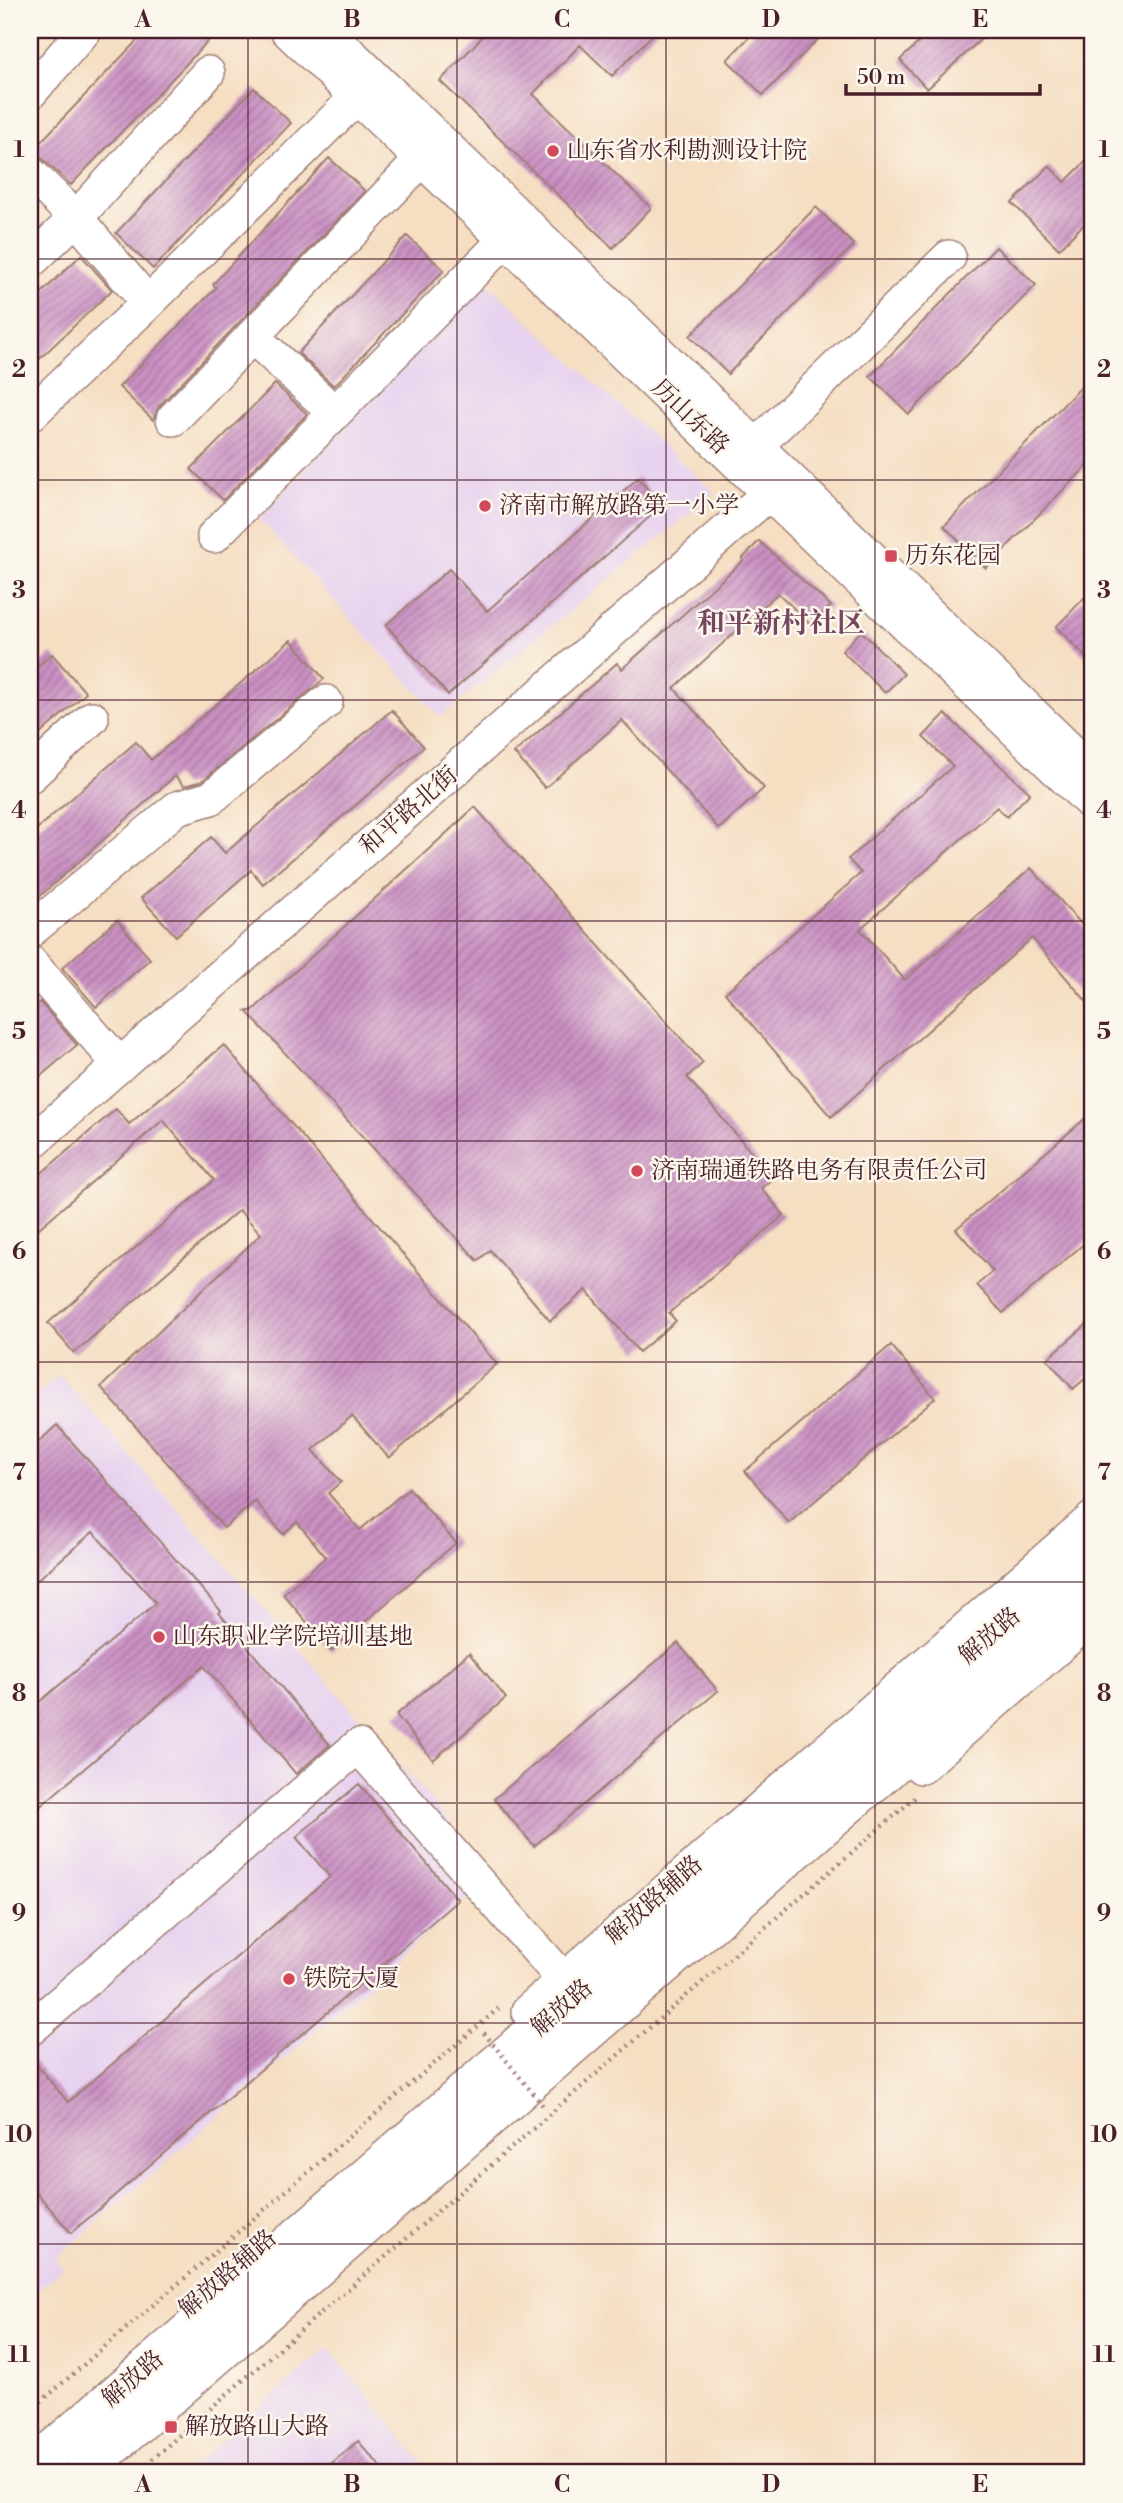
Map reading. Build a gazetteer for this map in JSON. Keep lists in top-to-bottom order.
{
  "streets": {
    "main road": ["解放路"],
    "street": ["历山东路", "和平路北街", "解放路辅路"]
  },
  "crossings": [
    ["历山东路", "和平路北街"],
    ["解放路", "解放路辅路"]
  ],
  "districts": ["和平新村社区"],
  "places": {
    "other": [
      "山东省水利勘测设计院",
      "济南市解放路第一小学",
      "济南瑞通铁路电务有限责任公司",
      "山东职业学院培训基地",
      "铁院大厦"
    ],
    "transit": ["历东花园", "解放路山大路"]
  },
  "scale_bar": "50 m",
  "grid": {
    "columns": [
      "A",
      "B",
      "C",
      "D",
      "E"
    ],
    "rows": [
      "1",
      "2",
      "3",
      "4",
      "5",
      "6",
      "7",
      "8",
      "9",
      "10",
      "11"
    ]
  }
}
